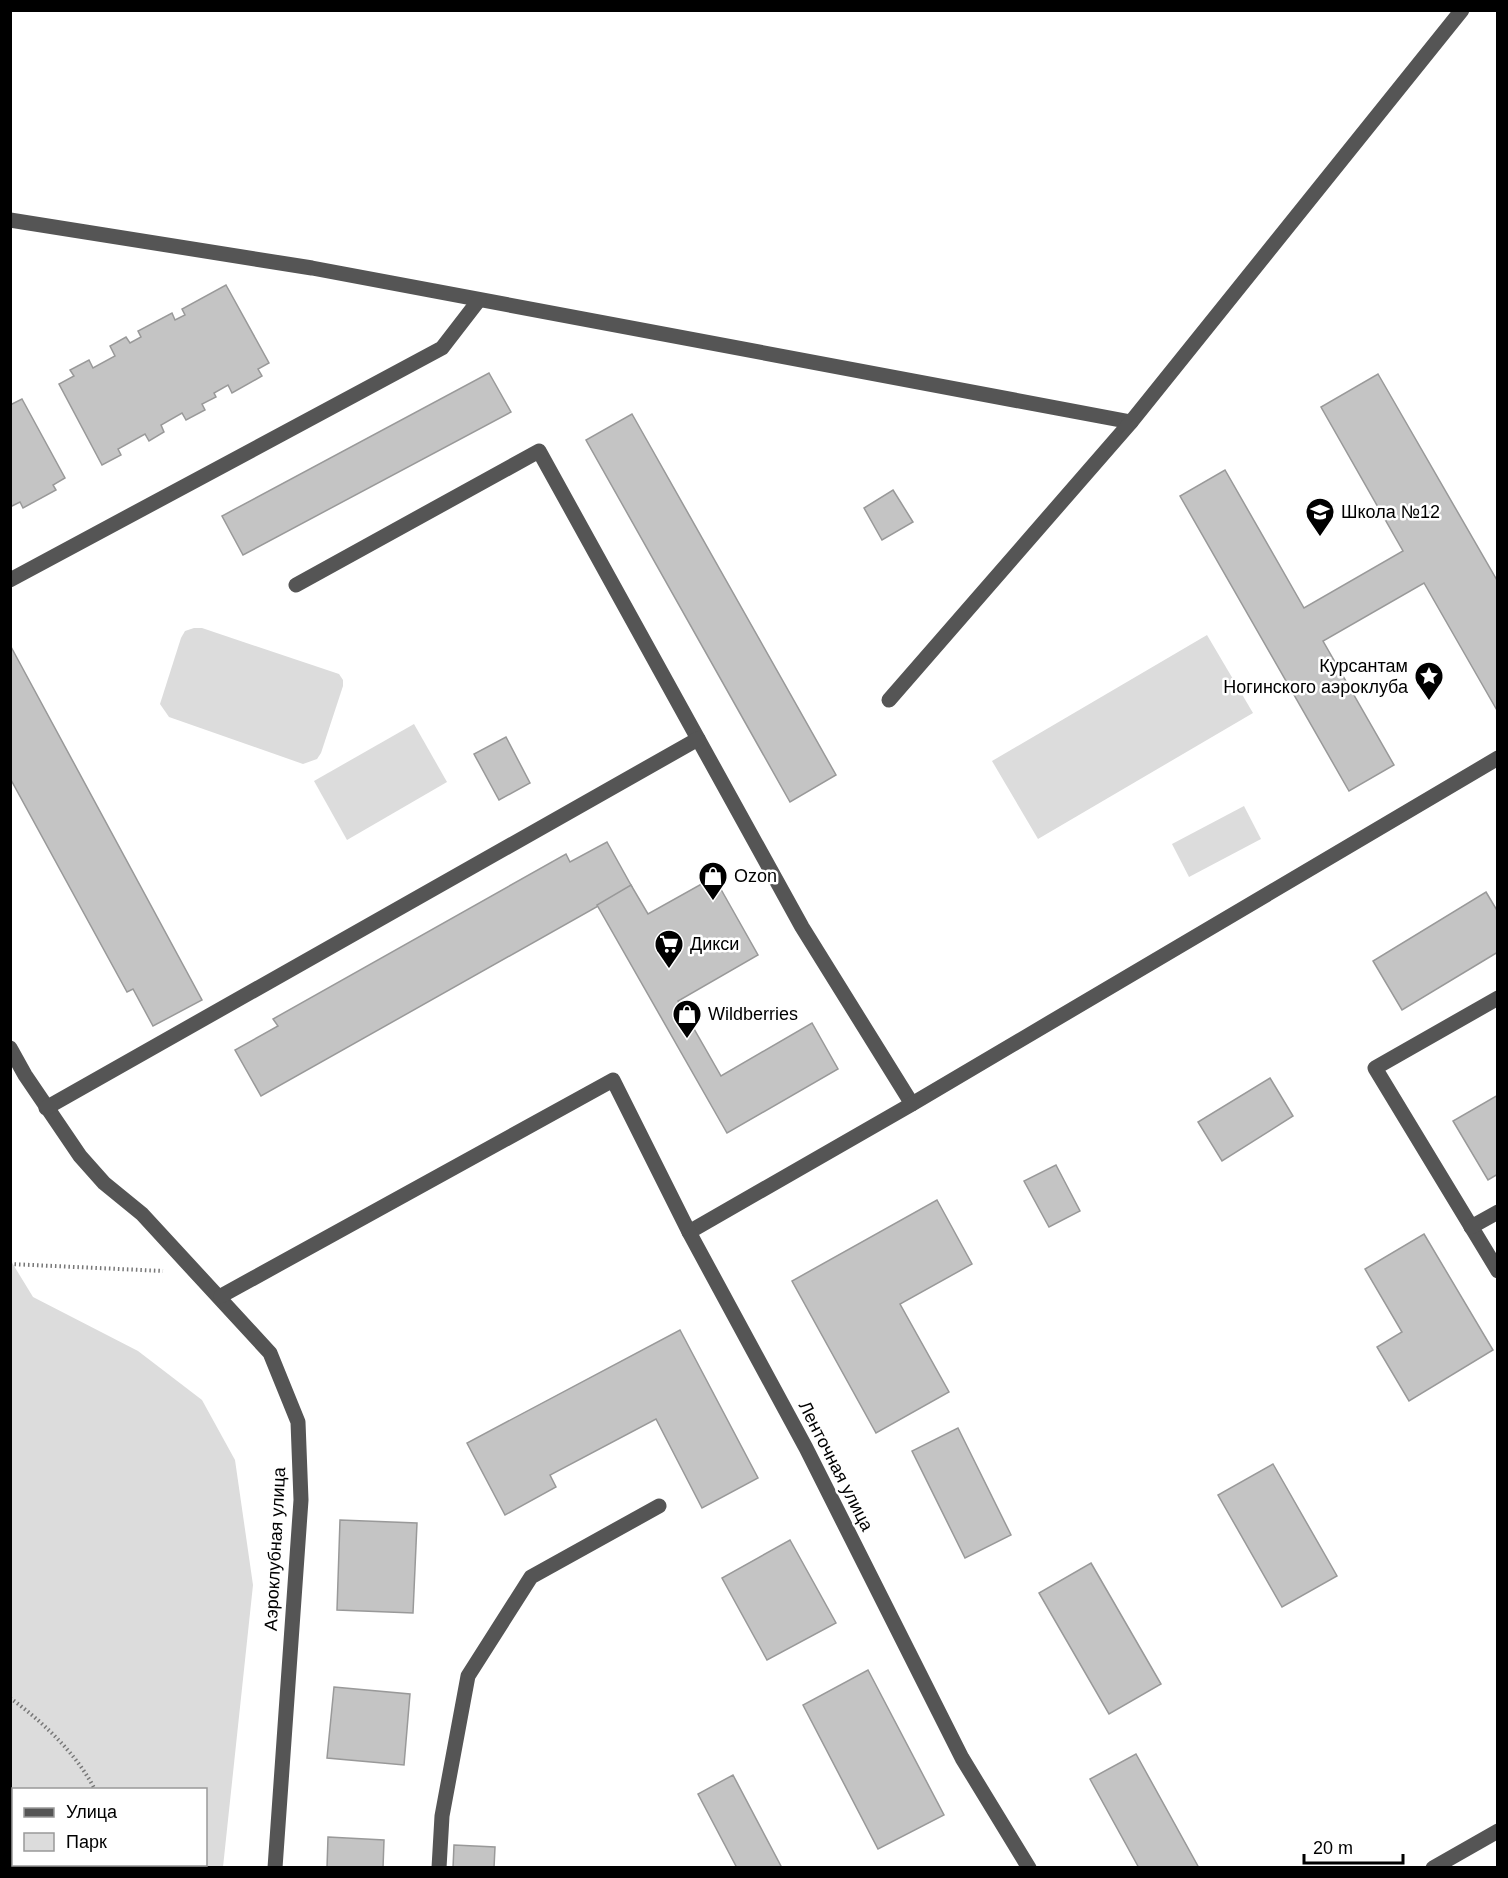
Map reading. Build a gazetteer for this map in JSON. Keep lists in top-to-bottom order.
{
  "streets": {
    "street": ["Ленточная улица", "Аэроклубная улица"]
  },
  "crossings": [
    ["Ленточная улица", "Аэроклубная улица"]
  ],
  "places": {
    "school or university": ["Школа №12"],
    "place": ["Курсантам Ногинского аэроклуба"],
    "shop": ["Ozon", "Wildberries"],
    "supermarket": ["Дикси"]
  },
  "legend": ["Улица", "Парк"],
  "scale_bar": "20 m"
}
